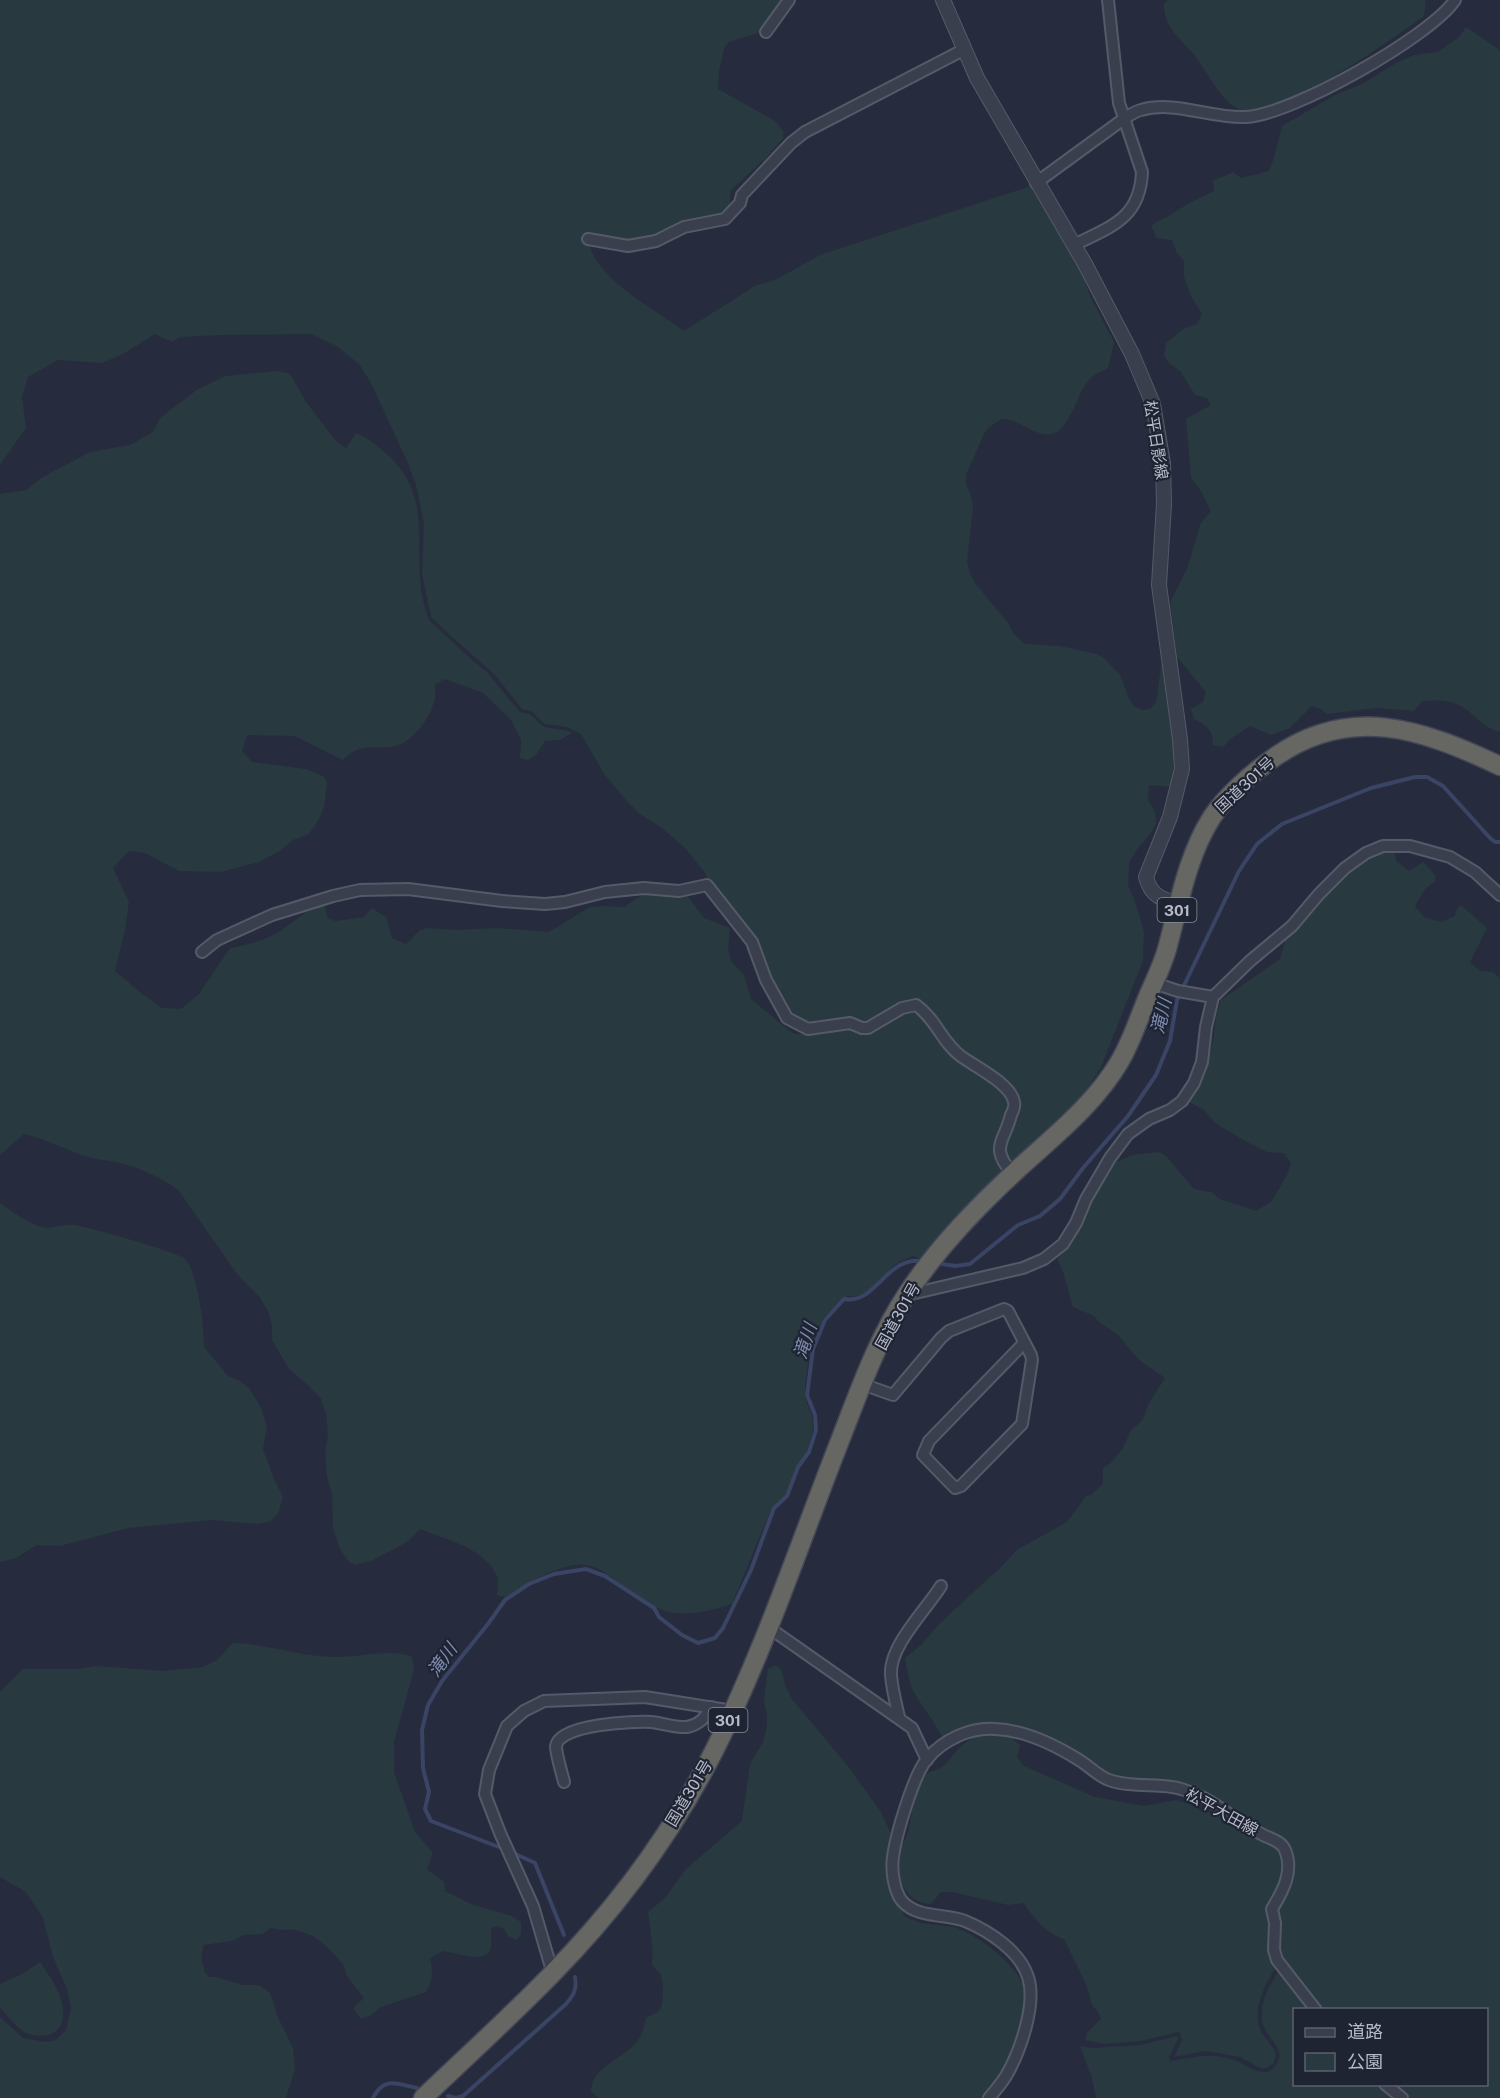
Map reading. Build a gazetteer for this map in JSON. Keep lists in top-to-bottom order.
{
  "streets": {
    "highway": ["国道301号", "301"],
    "street": ["松平日影線", "松平大田線"]
  },
  "crossings": [
    ["松平日影線", "国道301号"]
  ],
  "water": ["滝川"],
  "legend": ["道路", "公園"]
}
